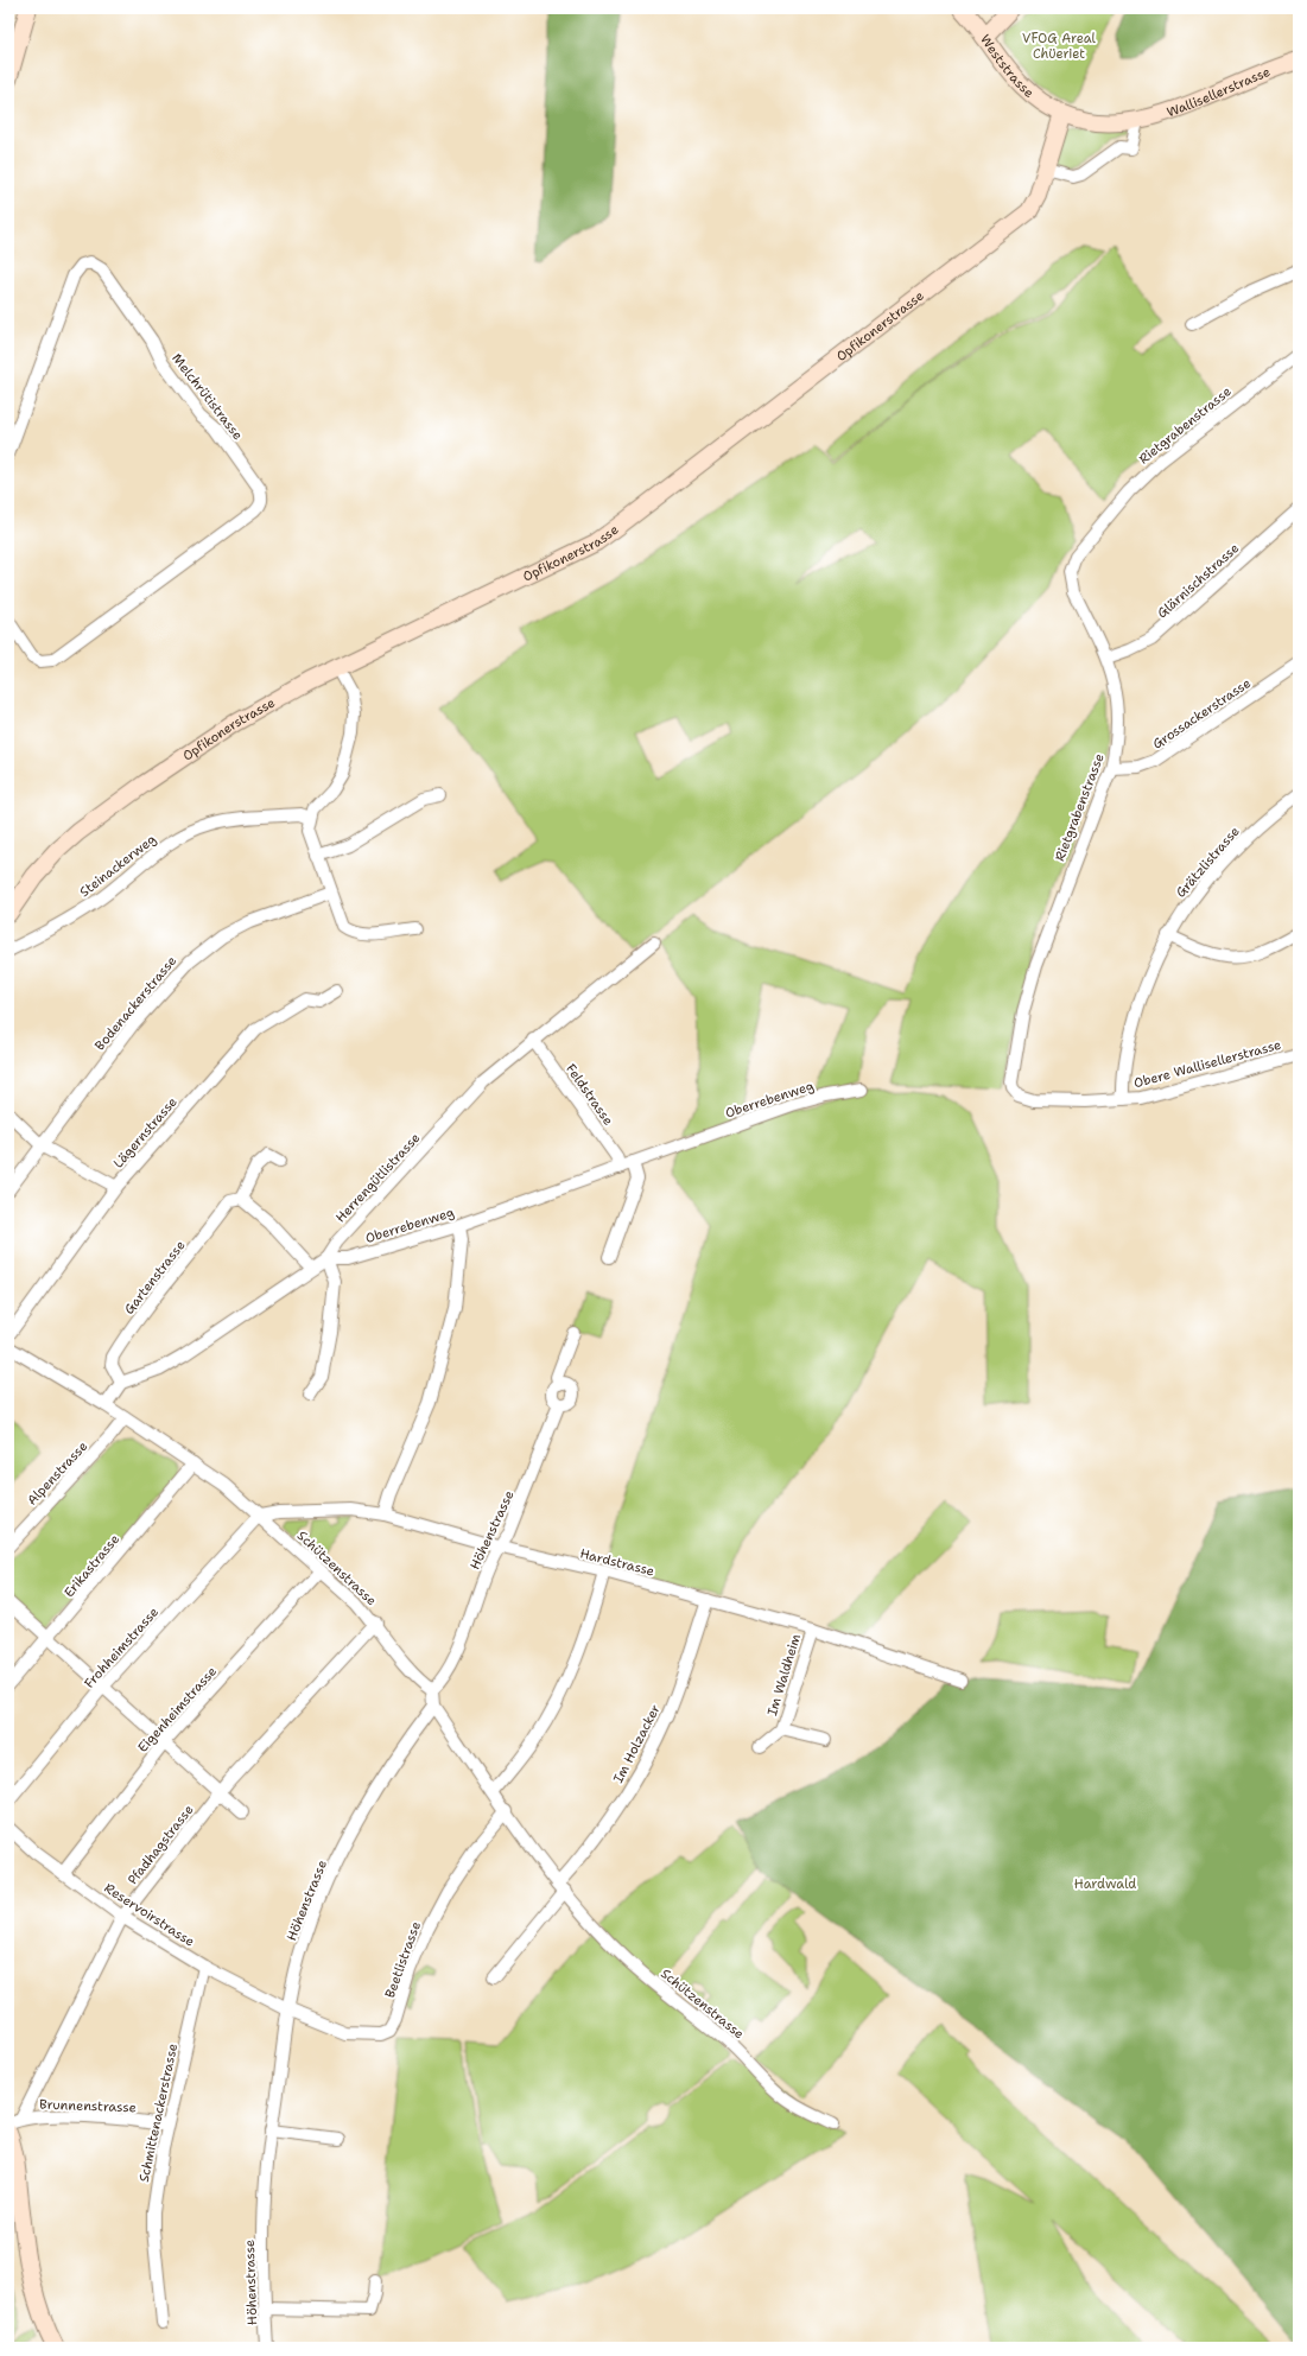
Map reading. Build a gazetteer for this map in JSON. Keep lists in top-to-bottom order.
{
  "streets": {
    "street": [
      "Weststrasse",
      "Wallisellerstrasse",
      "Opfikonerstrasse",
      "Melchrütistrasse",
      "Rietgrabenstrasse",
      "Glärnischstrasse",
      "Grossackerstrasse",
      "Grätzlistrasse",
      "Steinackerweg",
      "Bodenackerstrasse",
      "Obere Wallisellerstrasse",
      "Feldstrasse",
      "Oberrebenweg",
      "Lägernstrasse",
      "Herrengütlistrasse",
      "Gartenstrasse",
      "Alpenstrasse",
      "Höhenstrasse",
      "Hardstrasse",
      "Erikastrasse",
      "Schützenstrasse",
      "Frohheimstrasse",
      "Im Waldheim",
      "Eigenheimstrasse",
      "Im Holzacker",
      "Pfadhagstrasse",
      "Reservoirstrasse",
      "Beetlistrasse",
      "Brunnenstrasse",
      "Schmittenackerstrasse"
    ]
  },
  "crossings": [
    ["Weststrasse", "Wallisellerstrasse"],
    ["Weststrasse", "Opfikonerstrasse"],
    ["Wallisellerstrasse", "Opfikonerstrasse"],
    ["Rietgrabenstrasse", "Glärnischstrasse"],
    ["Rietgrabenstrasse", "Grossackerstrasse"],
    ["Rietgrabenstrasse", "Obere Wallisellerstrasse"],
    ["Grätzlistrasse", "Obere Wallisellerstrasse"],
    ["Feldstrasse", "Oberrebenweg"],
    ["Feldstrasse", "Herrengütlistrasse"],
    ["Oberrebenweg", "Herrengütlistrasse"],
    ["Herrengütlistrasse", "Gartenstrasse"],
    ["Alpenstrasse", "Schützenstrasse"],
    ["Höhenstrasse", "Hardstrasse"],
    ["Höhenstrasse", "Schützenstrasse"],
    ["Höhenstrasse", "Reservoirstrasse"],
    ["Höhenstrasse", "Beetlistrasse"],
    ["Hardstrasse", "Schützenstrasse"],
    ["Hardstrasse", "Frohheimstrasse"],
    ["Hardstrasse", "Im Waldheim"],
    ["Hardstrasse", "Im Holzacker"],
    ["Erikastrasse", "Schützenstrasse"],
    ["Schützenstrasse", "Frohheimstrasse"],
    ["Schützenstrasse", "Eigenheimstrasse"],
    ["Schützenstrasse", "Im Holzacker"],
    ["Schützenstrasse", "Pfadhagstrasse"],
    ["Schützenstrasse", "Beetlistrasse"],
    ["Eigenheimstrasse", "Reservoirstrasse"],
    ["Pfadhagstrasse", "Reservoirstrasse"],
    ["Pfadhagstrasse", "Brunnenstrasse"],
    ["Reservoirstrasse", "Beetlistrasse"],
    ["Reservoirstrasse", "Schmittenackerstrasse"],
    ["Brunnenstrasse", "Schmittenackerstrasse"]
  ],
  "parks": ["VFOG Areal Chüeriet", "Hardwald"]
}
